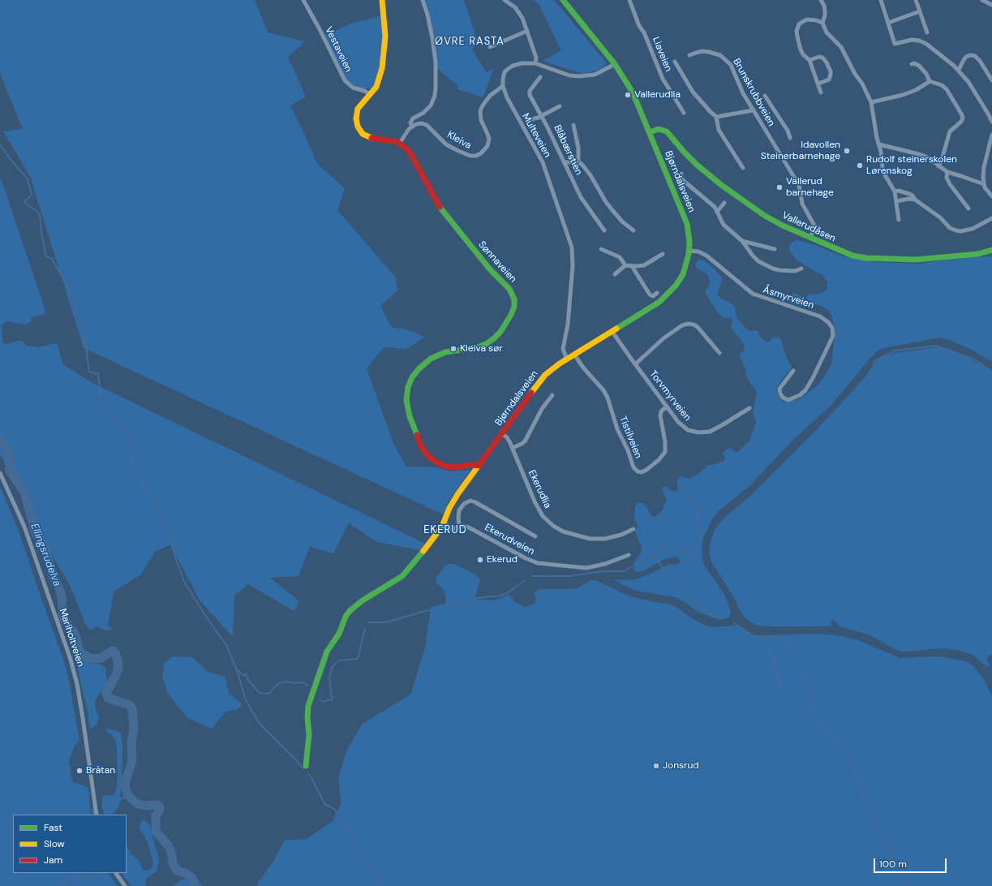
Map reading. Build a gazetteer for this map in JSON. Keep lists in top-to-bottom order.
{
  "streets": {
    "street": [
      "Vestaveien",
      "Liaveien",
      "Brunskrubbveien",
      "Multeveien",
      "Kleiva",
      "Blåbærstien",
      "Bjørndalsveien",
      "Vallerudåsen",
      "Sønnaveien",
      "Åsmyrveien",
      "Torvmyrveien",
      "Tistilveien",
      "Ekerudlia",
      "Ekerudveien",
      "Mariholtveien"
    ]
  },
  "crossings": [
    ["Brunskrubbveien", "Vallerudåsen"],
    ["Multeveien", "Kleiva"],
    ["Multeveien", "Bjørndalsveien"],
    ["Bjørndalsveien", "Vallerudåsen"],
    ["Bjørndalsveien", "Sønnaveien"],
    ["Bjørndalsveien", "Åsmyrveien"],
    ["Bjørndalsveien", "Torvmyrveien"],
    ["Bjørndalsveien", "Tistilveien"],
    ["Bjørndalsveien", "Ekerudlia"],
    ["Bjørndalsveien", "Ekerudveien"],
    ["Torvmyrveien", "Tistilveien"]
  ],
  "districts": ["ØVRE RASTA", "EKERUD"],
  "water": ["Ellingsrudelva"],
  "places": [
    "Vallerudlia",
    "Idavollen Steinerbarnehage",
    "Rudolf steinerskolen Lørenskog",
    "Vallerud barnehage",
    "Kleiva sør",
    "Ekerud",
    "Jonsrud",
    "Bråtan"
  ],
  "legend": ["Fast", "Slow", "Jam"],
  "scale_bar": "100 m"
}
